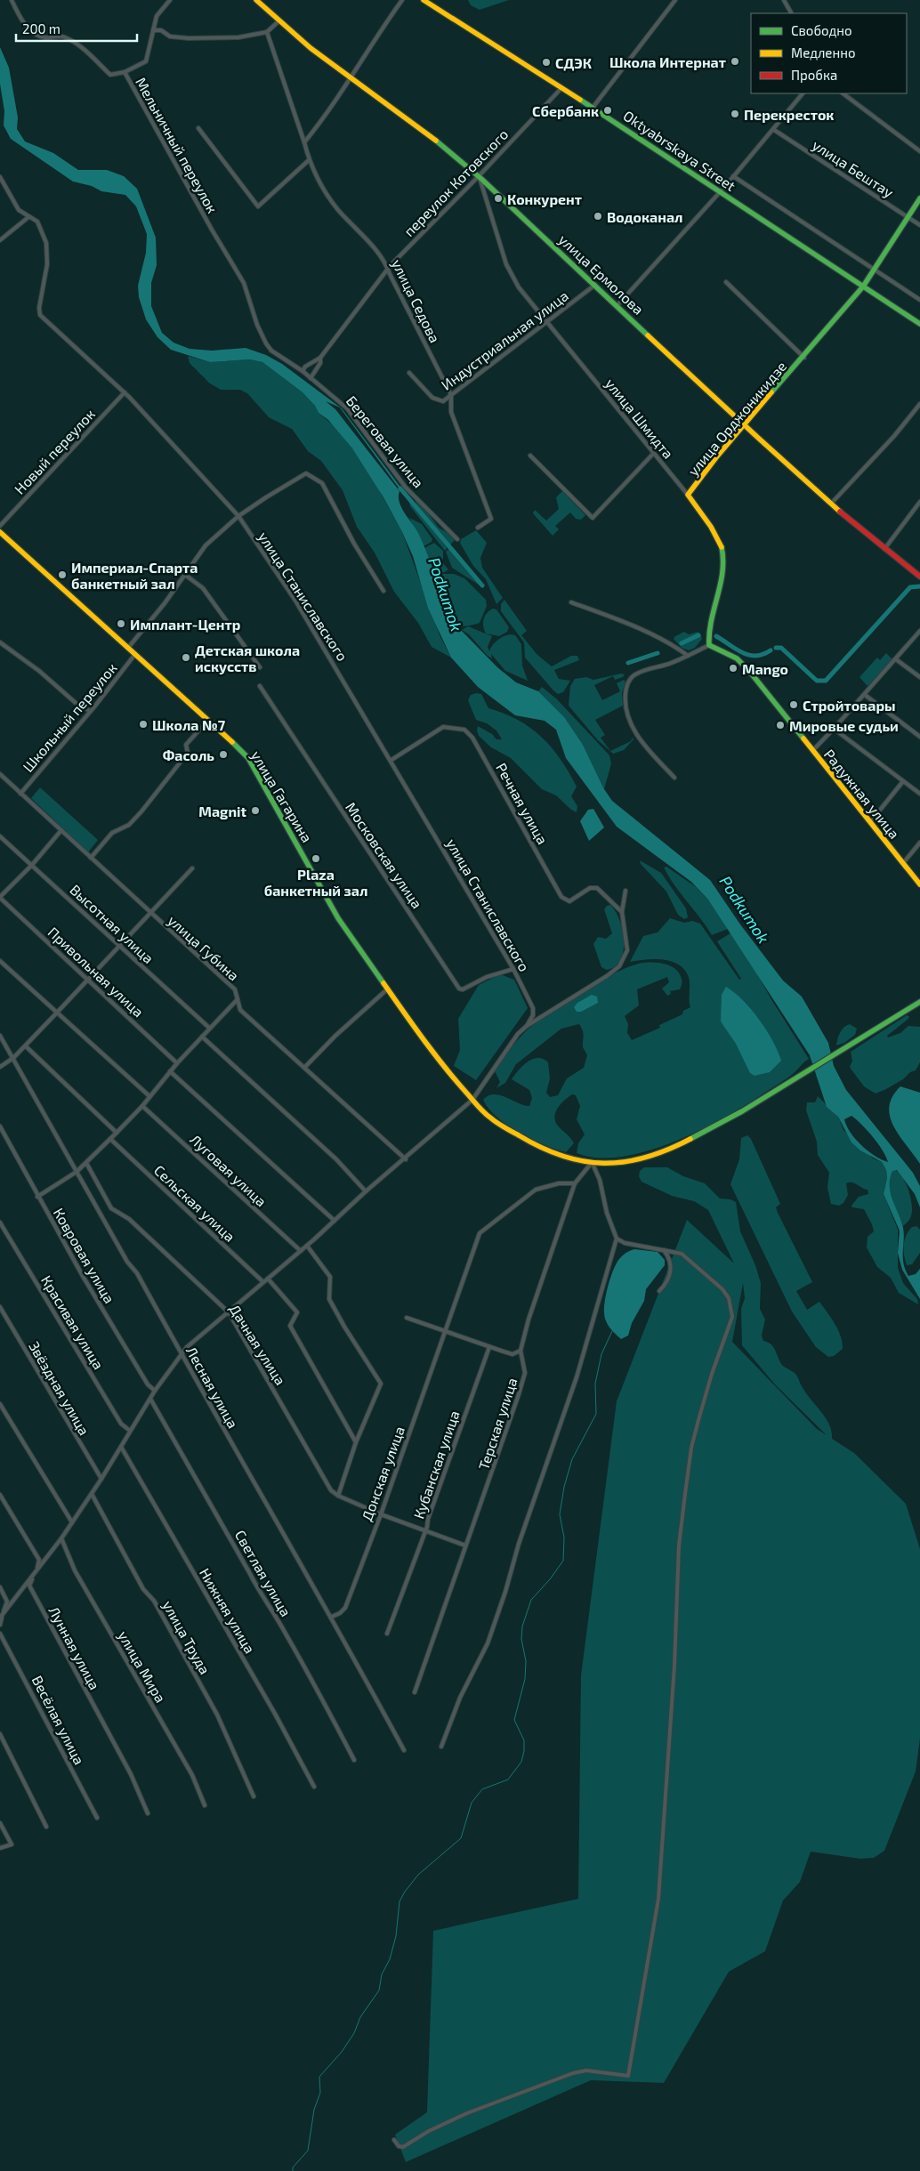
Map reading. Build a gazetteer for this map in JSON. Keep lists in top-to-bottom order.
{
  "streets": {
    "street": [
      "Мельничный переулок",
      "Oktyabrskaya Street",
      "улица Бештау",
      "переулок Котовского",
      "улица Ермолова",
      "улица Седова",
      "Индустриальная улица",
      "улица Шмидта",
      "улица Орджоникидзе",
      "Береговая улица",
      "Новый переулок",
      "улица Станиславского",
      "Школьный переулок",
      "Радужная улица",
      "улица Гагарина",
      "Речная улица",
      "Московская улица",
      "Высотная улица",
      "улица Губина",
      "Привольная улица",
      "Луговая улица",
      "Сельская улица",
      "Ковровая улица",
      "Красивая улица",
      "Дачная улица",
      "Лесная улица",
      "Звёздная улица",
      "Терская улица",
      "Кубанская улица",
      "Донская улица",
      "Светлая улица",
      "Нижняя улица",
      "улица Труда",
      "Лунная улица",
      "улица Мира",
      "Весёлая улица"
    ]
  },
  "crossings": [
    ["Мельничный переулок", "Береговая улица"],
    ["Oktyabrskaya Street", "переулок Котовского"],
    ["Oktyabrskaya Street", "улица Орджоникидзе"],
    ["улица Бештау", "улица Орджоникидзе"],
    ["переулок Котовского", "улица Ермолова"],
    ["переулок Котовского", "улица Седова"],
    ["переулок Котовского", "улица Шмидта"],
    ["переулок Котовского", "Береговая улица"],
    ["улица Ермолова", "Индустриальная улица"],
    ["улица Ермолова", "улица Шмидта"],
    ["улица Ермолова", "улица Орджоникидзе"],
    ["улица Седова", "Индустриальная улица"],
    ["Индустриальная улица", "улица Шмидта"],
    ["улица Шмидта", "улица Орджоникидзе"],
    ["улица Шмидта", "Радужная улица"],
    ["Новый переулок", "улица Станиславского"],
    ["улица Станиславского", "Речная улица"],
    ["улица Станиславского", "Московская улица"],
    ["Школьный переулок", "улица Гагарина"],
    ["Школьный переулок", "улица Губина"],
    ["улица Гагарина", "Терская улица"],
    ["Лесная улица", "Донская улица"]
  ],
  "water": ["Podkumok"],
  "places": [
    "Школа Интернат",
    "СДЭК",
    "Сбербанк",
    "Перекресток",
    "Конкурент",
    "Водоканал",
    "Империал-Спарта банкетный зал",
    "Имплант-Центр",
    "Детская школа искусств",
    "Mango",
    "Стройтовары",
    "Школа №7",
    "Мировые судьи",
    "Фасоль",
    "Magnit",
    "Plaza банкетный зал"
  ],
  "legend": ["Свободно", "Медленно", "Пробка"],
  "scale_bar": "200 m"
}
